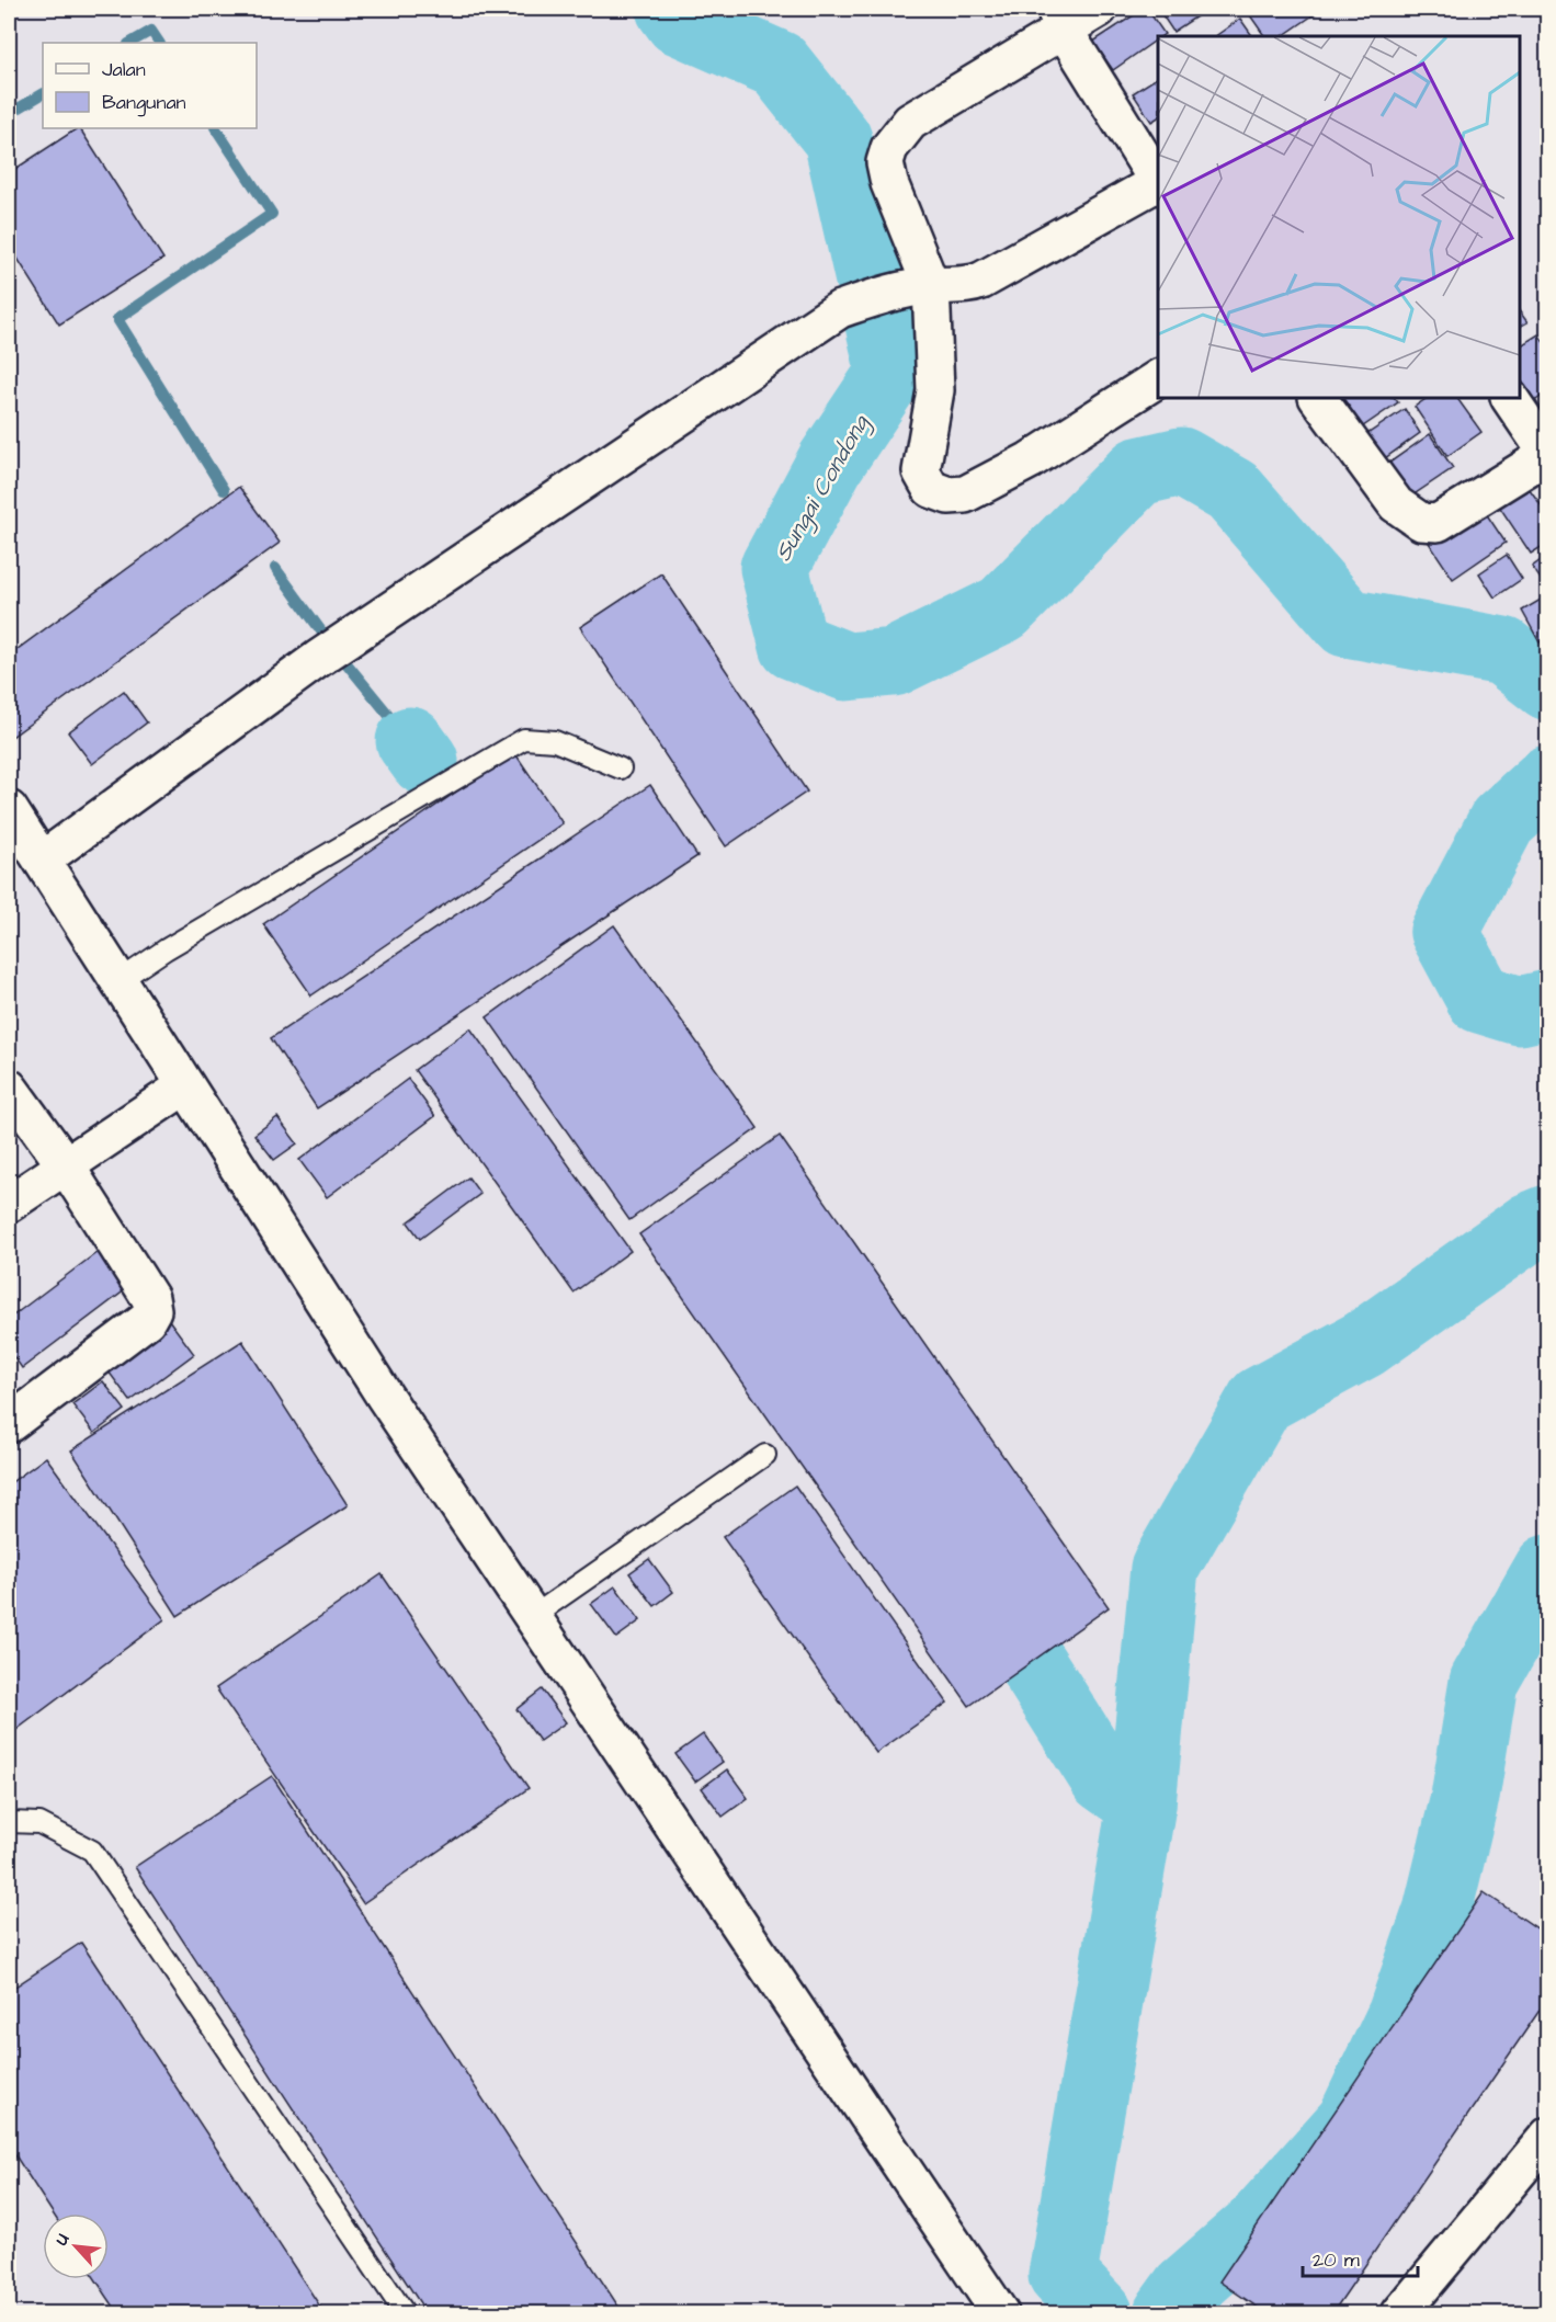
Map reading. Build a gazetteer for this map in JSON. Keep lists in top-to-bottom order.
{
  "water": ["Sungai Condong"],
  "legend": ["Jalan", "Bangunan"],
  "scale_bar": "20 m",
  "north": "top left"
}
